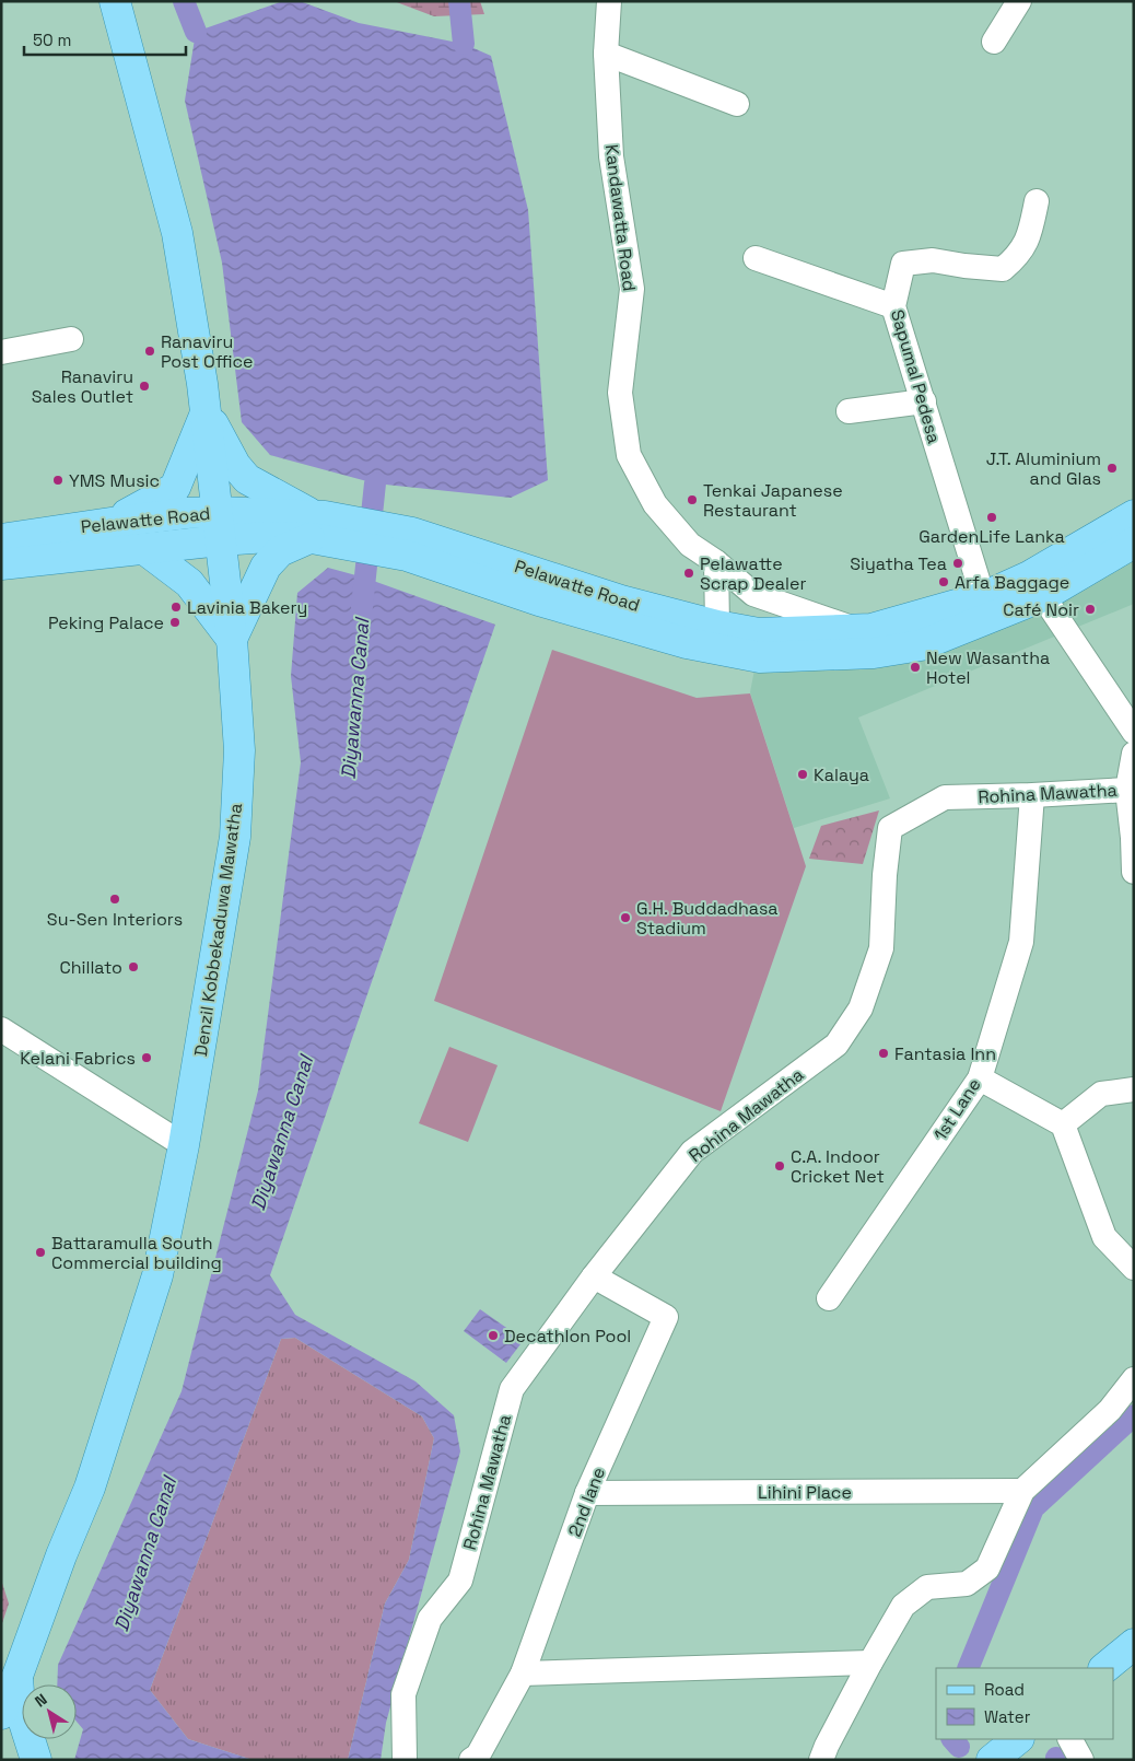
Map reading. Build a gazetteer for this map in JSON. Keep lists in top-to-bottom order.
{
  "streets": {
    "main road": ["Pelawatte Road", "Denzil Kobbekaduwa Mawatha"],
    "street": [
      "Kandawatta Road",
      "Sapumal Pedesa",
      "Rohina Mawatha",
      "1st Lane",
      "Lihini Place",
      "2nd lane"
    ]
  },
  "crossings": [
    ["Kandawatta Road", "Pelawatte Road"],
    ["Sapumal Pedesa", "Pelawatte Road"],
    ["Pelawatte Road", "Denzil Kobbekaduwa Mawatha"],
    ["Rohina Mawatha", "1st Lane"],
    ["Rohina Mawatha", "2nd lane"],
    ["Lihini Place", "2nd lane"]
  ],
  "water": ["Diyawanna Canal"],
  "places": [
    "Ranaviru Post Office",
    "Ranaviru Sales Outlet",
    "J.T. Aluminium and Glas",
    "YMS Music",
    "Tenkai Japanese Restaurant",
    "GardenLife Lanka",
    "Siyatha Tea",
    "Pelawatte Scrap Dealer",
    "Arfa Baggage",
    "Lavinia Bakery",
    "Café Noir",
    "Peking Palace",
    "New Wasantha Hotel",
    "Kalaya",
    "Su-Sen Interiors",
    "G.H. Buddadhasa Stadium",
    "Chillato",
    "Fantasia Inn",
    "Kelani Fabrics",
    "C.A. Indoor Cricket Net",
    "Battaramulla South Commercial building",
    "Decathlon Pool"
  ],
  "legend": ["Road", "Water"],
  "scale_bar": "50 m",
  "north": "top left"
}
